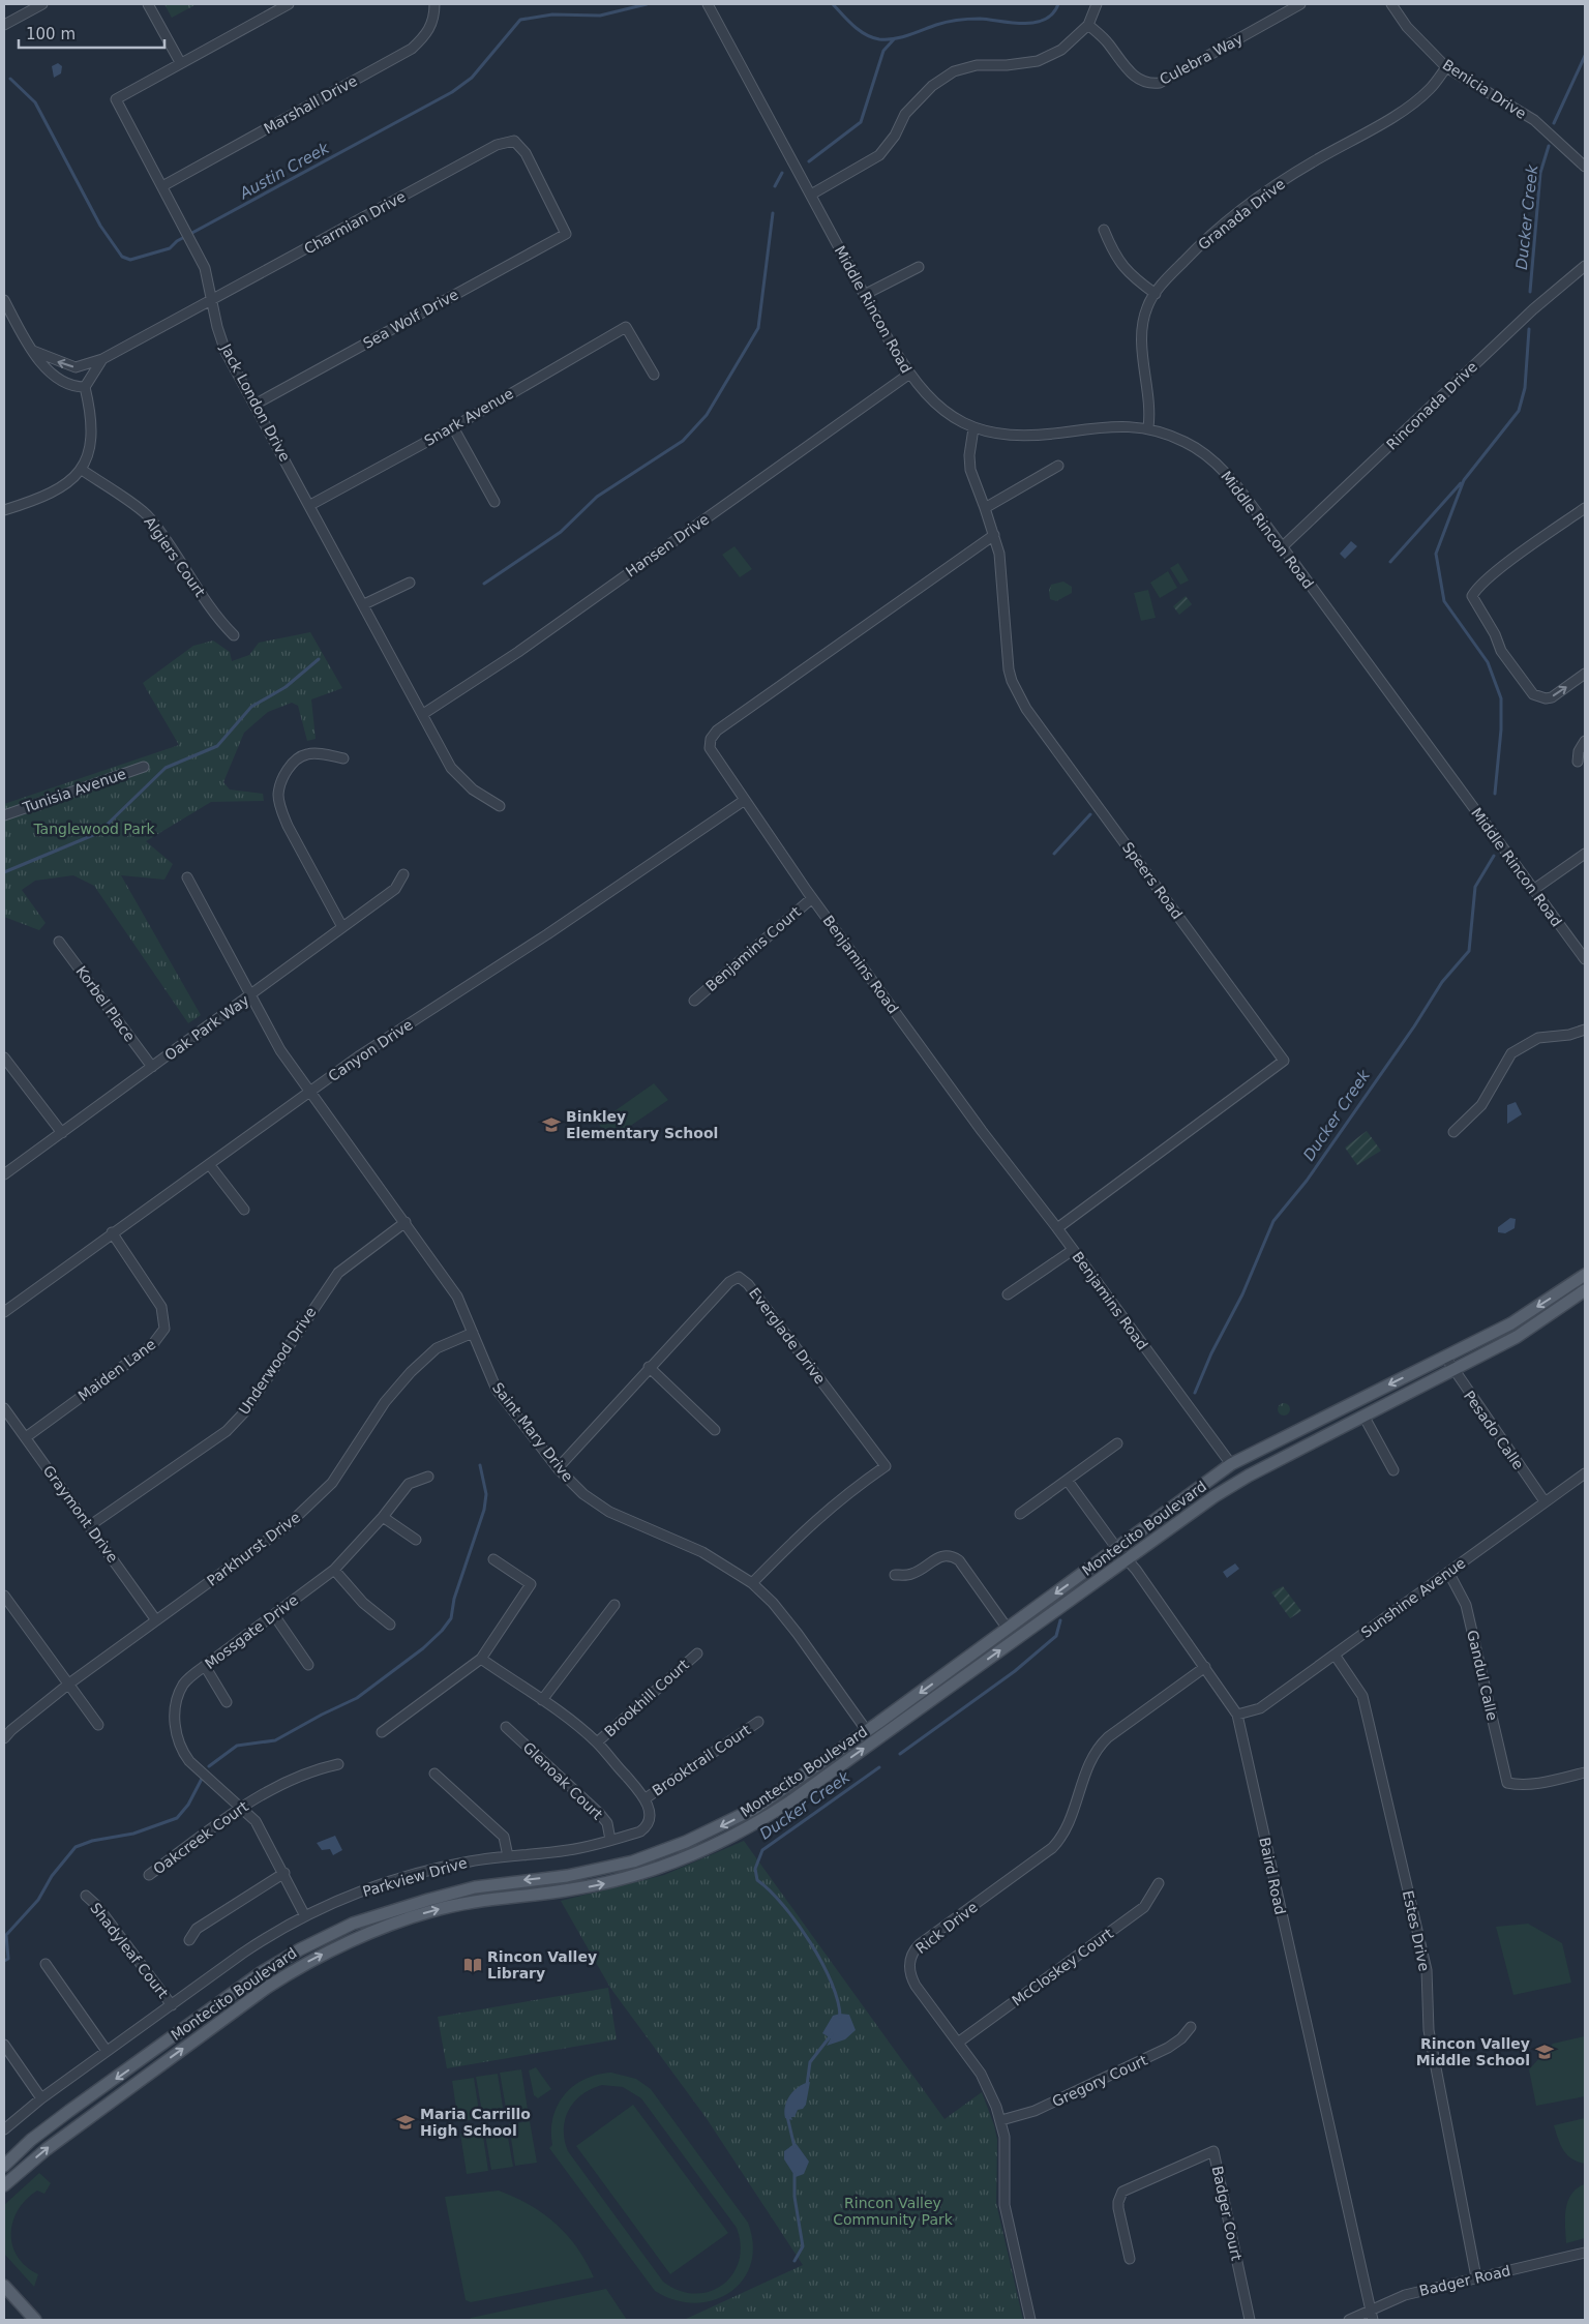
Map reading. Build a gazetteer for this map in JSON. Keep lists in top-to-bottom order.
{
  "streets": {
    "main road": ["Montecito Boulevard"],
    "street": [
      "Culebra Way",
      "Benicia Drive",
      "Marshall Drive",
      "Granada Drive",
      "Charmian Drive",
      "Middle Rincon Road",
      "Sea Wolf Drive",
      "Jack London Drive",
      "Rinconada Drive",
      "Snark Avenue",
      "Hansen Drive",
      "Algiers Court",
      "Tunisia Avenue",
      "Speers Road",
      "Benjamins Court",
      "Benjamins Road",
      "Korbel Place",
      "Oak Park Way",
      "Canyon Drive",
      "Everglade Drive",
      "Underwood Drive",
      "Maiden Lane",
      "Pesado Calle",
      "Saint Mary Drive",
      "Graymont Drive",
      "Parkhurst Drive",
      "Sunshine Avenue",
      "Mossgate Drive",
      "Gandul Calle",
      "Brookhill Court",
      "Brooktrail Court",
      "Glenoak Court",
      "Oakcreek Court",
      "Baird Road",
      "Parkview Drive",
      "Rick Drive",
      "Estes Drive",
      "Shadyleaf Court",
      "McCloskey Court",
      "Gregory Court",
      "Badger Court",
      "Badger Road"
    ]
  },
  "crossings": [
    ["Benicia Drive", "Granada Drive"],
    ["Marshall Drive", "Jack London Drive"],
    ["Granada Drive", "Middle Rincon Road"],
    ["Charmian Drive", "Sea Wolf Drive"],
    ["Charmian Drive", "Jack London Drive"],
    ["Middle Rincon Road", "Rinconada Drive"],
    ["Middle Rincon Road", "Hansen Drive"],
    ["Middle Rincon Road", "Speers Road"],
    ["Sea Wolf Drive", "Jack London Drive"],
    ["Jack London Drive", "Snark Avenue"],
    ["Jack London Drive", "Hansen Drive"],
    ["Speers Road", "Benjamins Road"],
    ["Benjamins Court", "Benjamins Road"],
    ["Benjamins Road", "Canyon Drive"],
    ["Benjamins Road", "Montecito Boulevard"],
    ["Korbel Place", "Oak Park Way"],
    ["Oak Park Way", "Saint Mary Drive"],
    ["Canyon Drive", "Maiden Lane"],
    ["Canyon Drive", "Saint Mary Drive"],
    ["Everglade Drive", "Saint Mary Drive"],
    ["Underwood Drive", "Saint Mary Drive"],
    ["Underwood Drive", "Graymont Drive"],
    ["Maiden Lane", "Graymont Drive"],
    ["Pesado Calle", "Montecito Boulevard"],
    ["Pesado Calle", "Sunshine Avenue"],
    ["Saint Mary Drive", "Montecito Boulevard"],
    ["Saint Mary Drive", "Parkhurst Drive"],
    ["Graymont Drive", "Parkhurst Drive"],
    ["Montecito Boulevard", "Baird Road"],
    ["Sunshine Avenue", "Gandul Calle"],
    ["Sunshine Avenue", "Baird Road"],
    ["Sunshine Avenue", "Estes Drive"],
    ["Mossgate Drive", "Oakcreek Court"],
    ["Mossgate Drive", "Parkview Drive"],
    ["Brooktrail Court", "Parkview Drive"],
    ["Glenoak Court", "Parkview Drive"],
    ["Baird Road", "Rick Drive"],
    ["Baird Road", "Badger Road"],
    ["Parkview Drive", "Shadyleaf Court"],
    ["Rick Drive", "McCloskey Court"],
    ["Rick Drive", "Gregory Court"],
    ["Estes Drive", "Badger Road"]
  ],
  "water": ["Austin Creek", "Ducker Creek"],
  "parks": ["Tanglewood Park", "Rincon Valley Community Park"],
  "places": {
    "school or university": ["Binkley Elementary School", "Rincon Valley Middle School", "Maria Carrillo High School"],
    "library": ["Rincon Valley Library"]
  },
  "scale_bar": "100 m"
}
